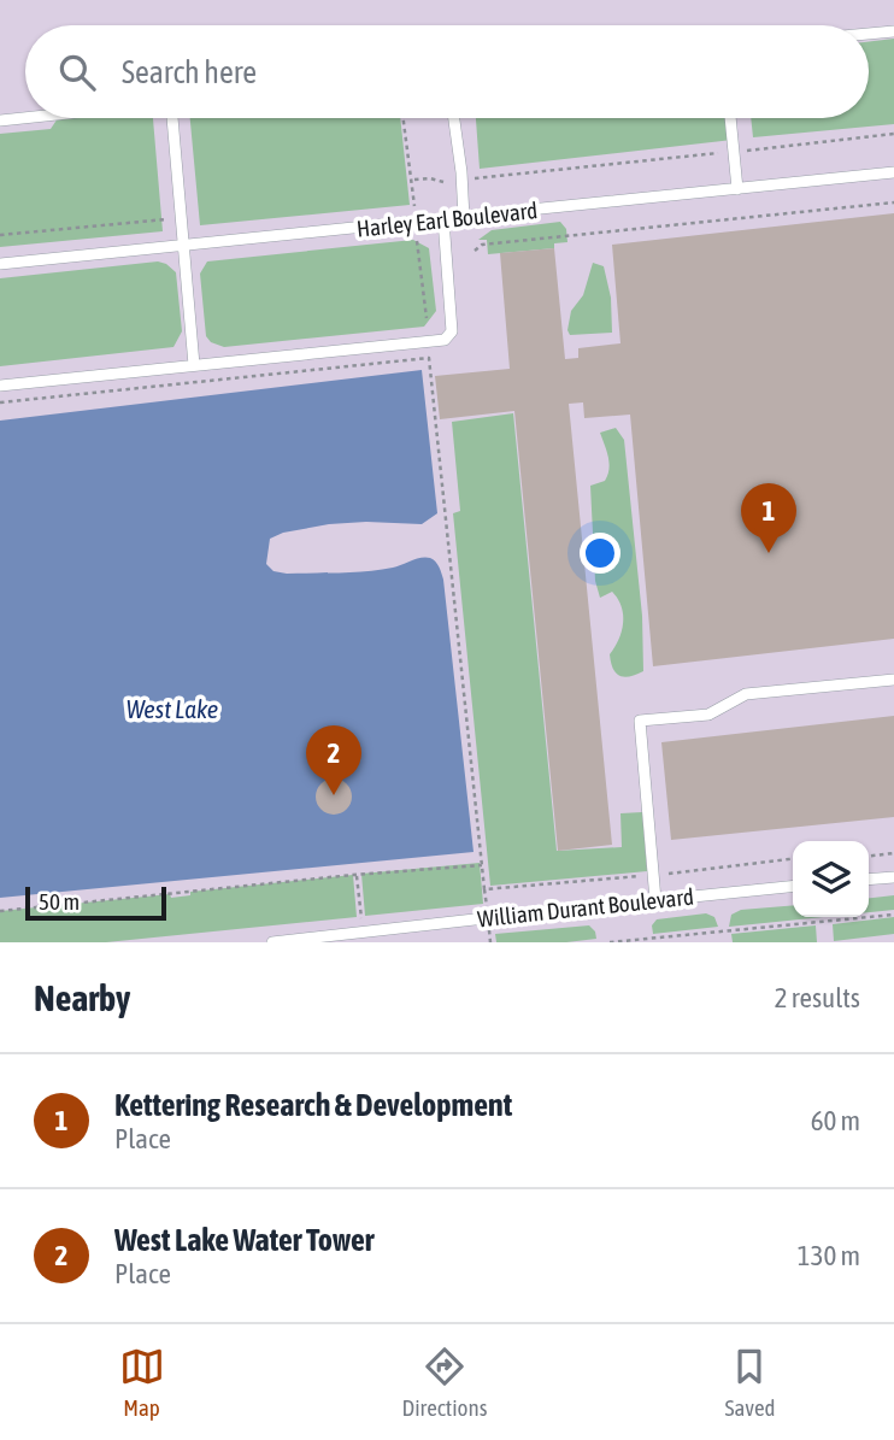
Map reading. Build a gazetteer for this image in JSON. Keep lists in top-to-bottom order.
{
  "streets": {
    "lane": ["Harley Earl Boulevard", "William Durant Boulevard"]
  },
  "water": ["West Lake"],
  "scale_bar": "50 m",
  "page": {
    "search": "Search here",
    "pins": ["1", "2"],
    "scale": "50 m",
    "heading": ["Nearby", "2 results"],
    "list": [
      {
        "mark": "1",
        "name": "Kettering Research & Development",
        "note": "Place",
        "value": "60 m"
      },
      {
        "mark": "2",
        "name": "West Lake Water Tower",
        "note": "Place",
        "value": "130 m"
      }
    ],
    "nav": ["Map", "Directions", "Saved"]
  }
}
